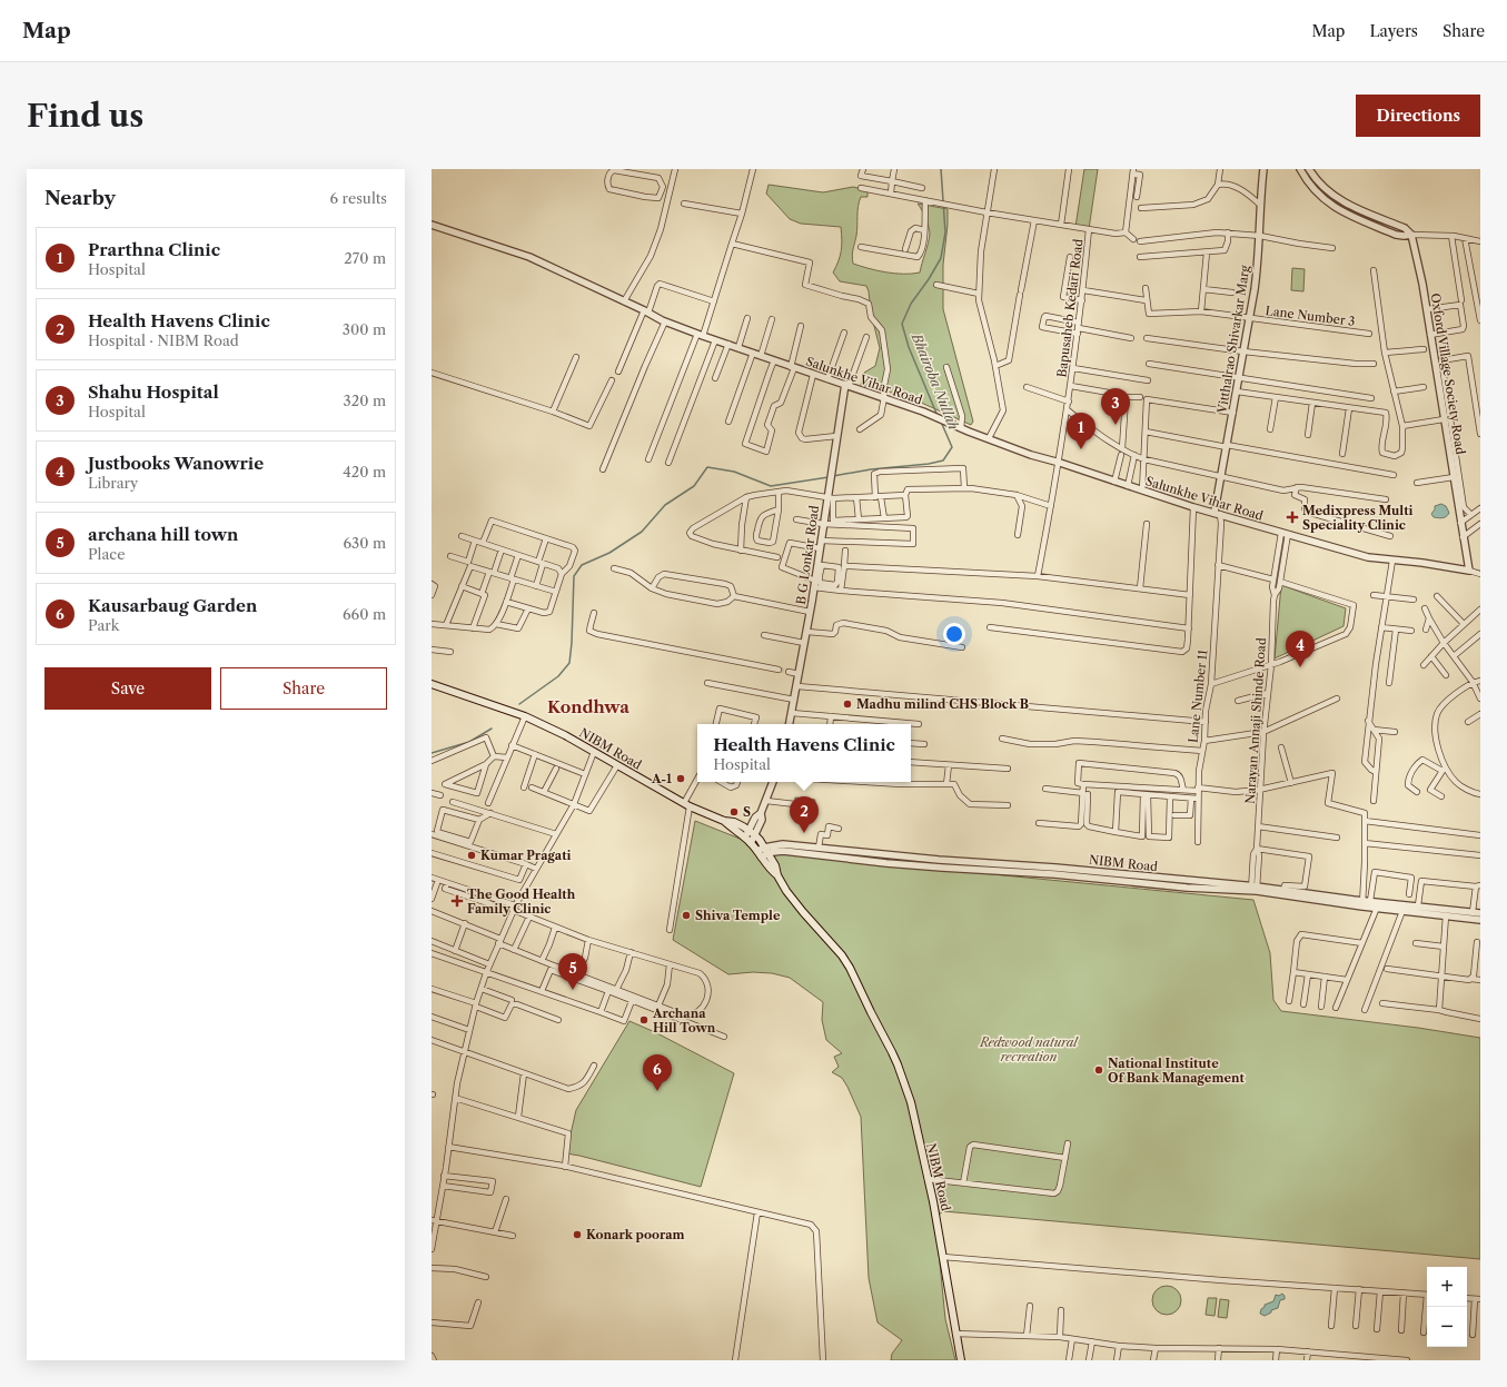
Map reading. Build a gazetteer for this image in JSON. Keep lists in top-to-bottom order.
{
  "streets": {
    "main road": ["NIBM Road"],
    "street": [
      "Bapusaheb Kedari Road",
      "Lane Number 3",
      "Vitthalrao Shivarkar Marg",
      "Oxford Village Society Road",
      "Salunkhe Vihar Road",
      "B G Lonkar Road",
      "Lane Number 11",
      "Narayan Annaji Shinde Road"
    ]
  },
  "crossings": [
    ["Bapusaheb Kedari Road", "Salunkhe Vihar Road"],
    ["Lane Number 3", "Vitthalrao Shivarkar Marg"],
    ["Vitthalrao Shivarkar Marg", "Salunkhe Vihar Road"],
    ["Vitthalrao Shivarkar Marg", "Lane Number 11"],
    ["Oxford Village Society Road", "Salunkhe Vihar Road"],
    ["Salunkhe Vihar Road", "B G Lonkar Road"],
    ["Salunkhe Vihar Road", "Lane Number 11"],
    ["Salunkhe Vihar Road", "Narayan Annaji Shinde Road"],
    ["Narayan Annaji Shinde Road", "NIBM Road"]
  ],
  "districts": ["Kondhwa"],
  "water": ["Bhairoba Nullah"],
  "parks": ["Redwood natural recreation"],
  "places": {
    "health": ["Medixpress Multi Speciality Clinic", "The Good Health Family Clinic"],
    "other": [
      "Madhu milind CHS Block B",
      "A-1",
      "S",
      "Kumar Pragati",
      "Shiva Temple",
      "Archana Hill Town",
      "National Institute Of Bank Management",
      "Konark pooram"
    ]
  },
  "page": {
    "header": "Map",
    "nav": ["Map", "Layers", "Share"],
    "buttons": [
      "Directions",
      ["Save", "Share"]
    ],
    "title": "Find us",
    "heading": ["Nearby", "6 results"],
    "list": [
      {
        "mark": "1",
        "name": "Prarthna Clinic",
        "note": "Hospital",
        "value": "270 m"
      },
      {
        "mark": "2",
        "name": "Health Havens Clinic",
        "note": "Hospital · NIBM Road",
        "value": "300 m"
      },
      {
        "mark": "3",
        "name": "Shahu Hospital",
        "note": "Hospital",
        "value": "320 m"
      },
      {
        "mark": "4",
        "name": "Justbooks Wanowrie",
        "note": "Library",
        "value": "420 m"
      },
      {
        "mark": "5",
        "name": "archana hill town",
        "note": "Place",
        "value": "630 m"
      },
      {
        "mark": "6",
        "name": "Kausarbaug Garden",
        "note": "Park",
        "value": "660 m"
      }
    ],
    "pins": [
      "3",
      "1",
      "4",
      "2",
      "5",
      "6"
    ],
    "popup": ["Health Havens Clinic", "Hospital"],
    "map_buttons": ["+", "−"]
  }
}
